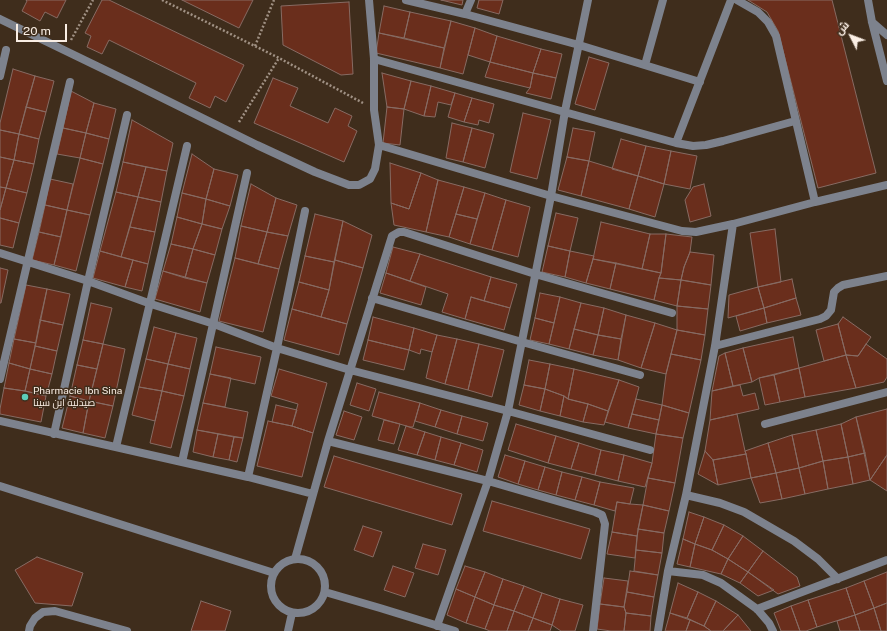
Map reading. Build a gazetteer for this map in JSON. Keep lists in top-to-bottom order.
{
  "places": ["Pharmacie Ibn Sina صيدلية ابن سينا"],
  "scale_bar": "20 m",
  "north": "top left"
}
